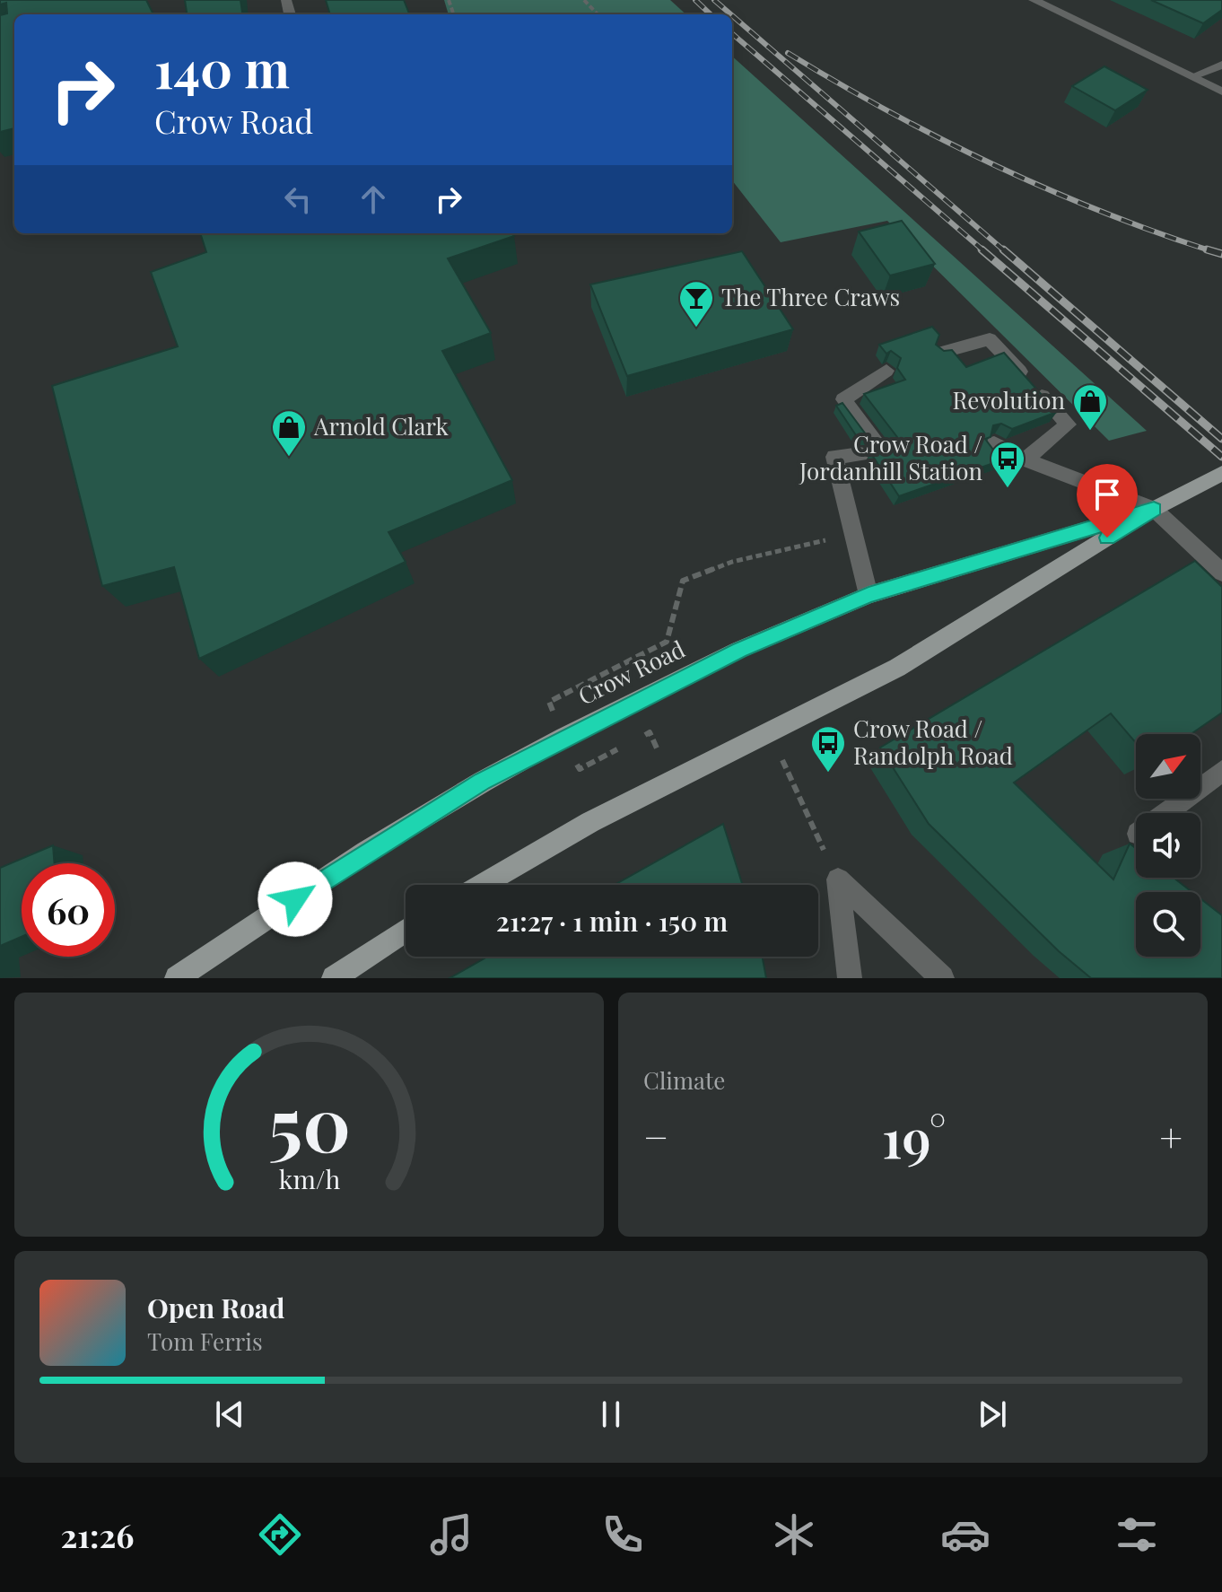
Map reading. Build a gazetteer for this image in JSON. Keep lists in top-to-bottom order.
{
  "streets": {
    "main road": ["Crow Road"]
  },
  "places": {
    "bar": ["The Three Craws"],
    "shop": ["Revolution", "Arnold Clark"],
    "bus stop": ["Crow Road / Jordanhill Station", "Crow Road / Randolph Road"]
  },
  "north": "top right",
  "page": {
    "turn": ["140 m", "Crow Road"],
    "limit": "60",
    "trip": "21:27 · 1 min · 150 m",
    "tile": "Climate",
    "heat": ["−", "19°", "+"],
    "song": ["Open Road", "Tom Ferris"],
    "tabs": "21:26",
    "gauge": ["50", "km/h"]
  }
}
